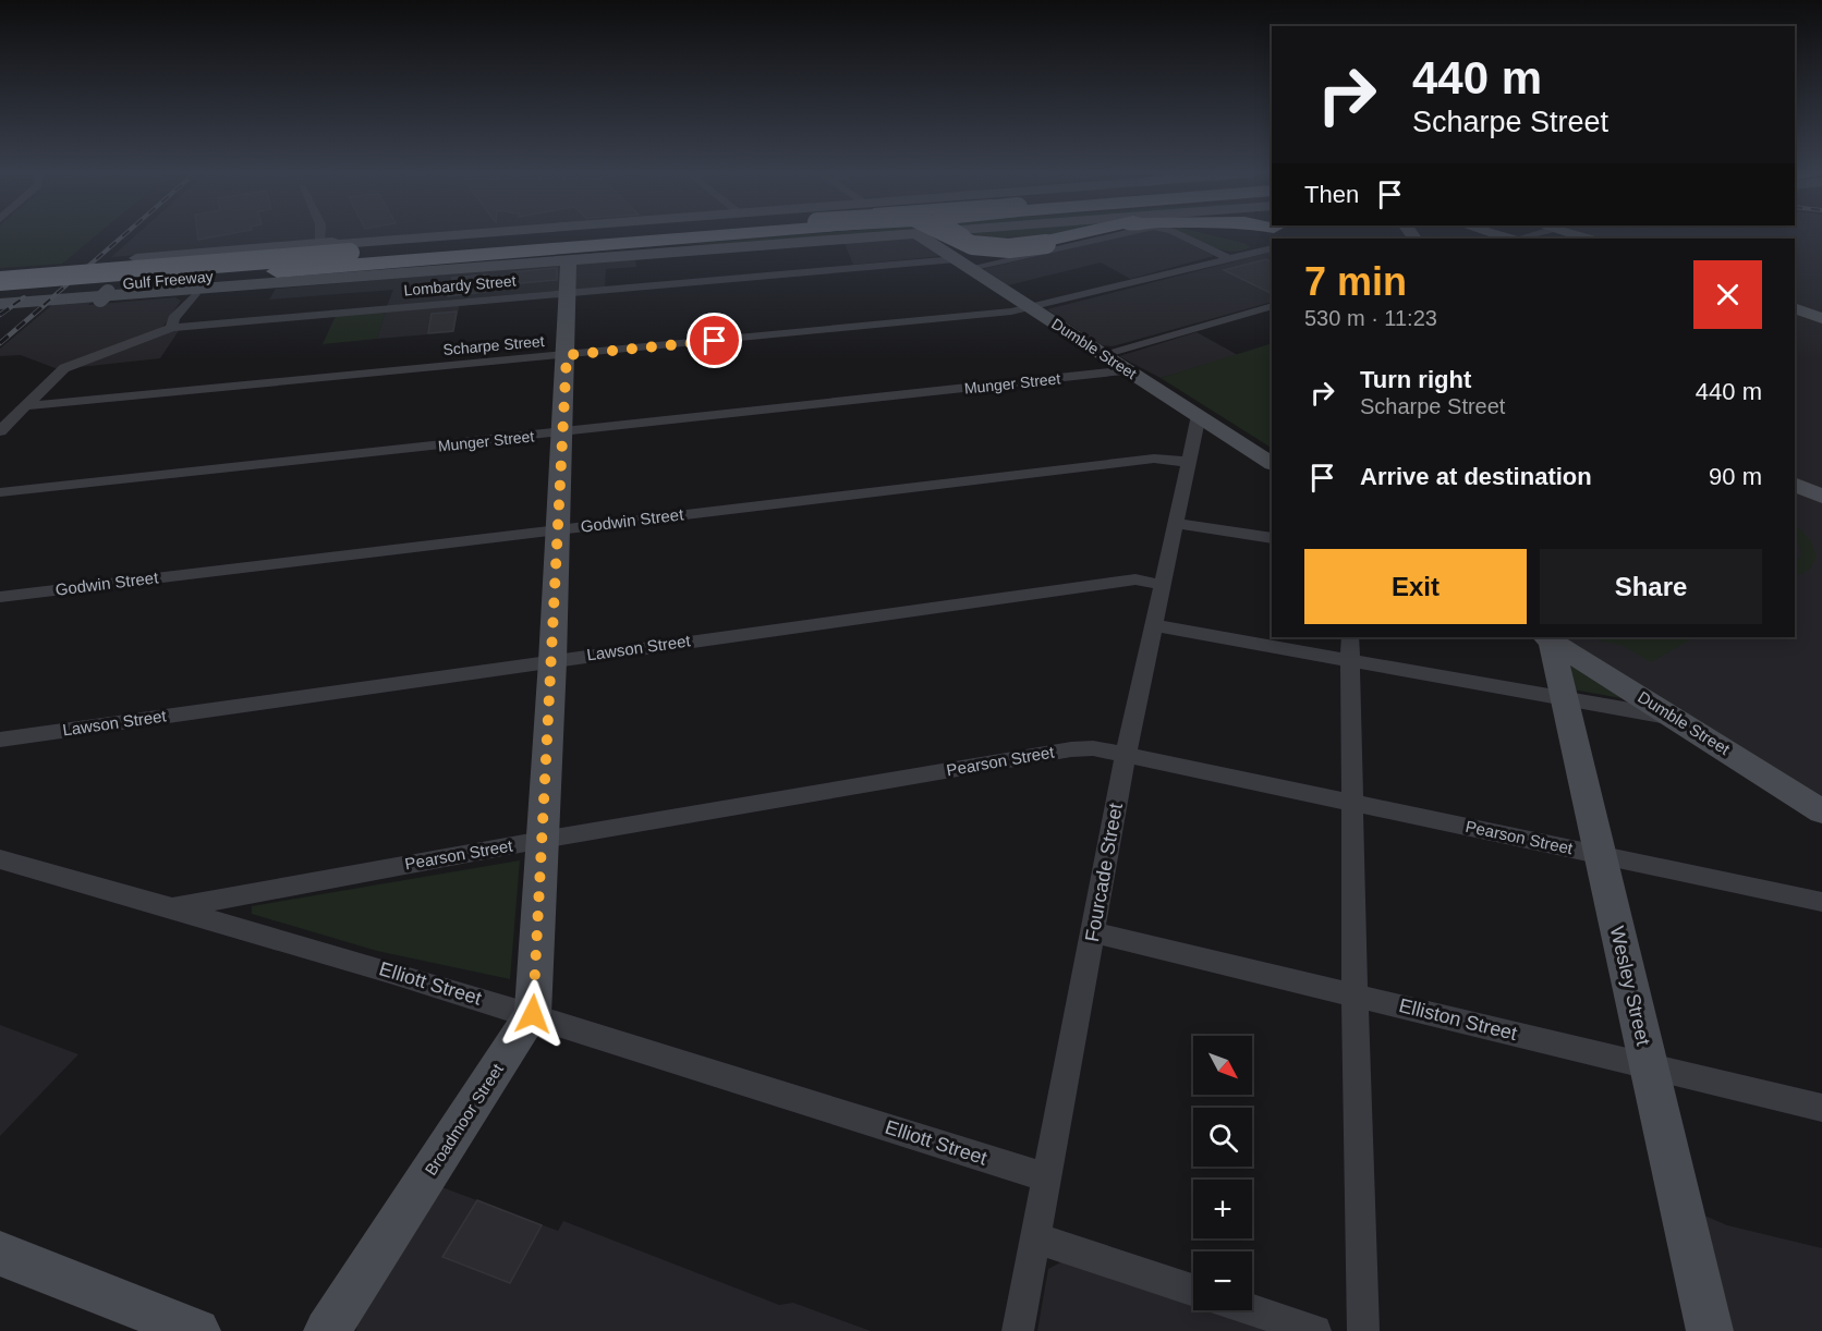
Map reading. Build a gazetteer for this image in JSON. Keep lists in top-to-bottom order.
{
  "streets": {
    "highway": ["Gulf Freeway"],
    "main road": ["Dumble Street", "Wesley Street", "Broadmoor Street"],
    "street": [
      "Lombardy Street",
      "Scharpe Street",
      "Munger Street",
      "Godwin Street",
      "Lawson Street",
      "Pearson Street",
      "Fourcade Street",
      "Elliott Street",
      "Elliston Street"
    ]
  },
  "crossings": [
    ["Gulf Freeway", "Lombardy Street"],
    ["Gulf Freeway", "Broadmoor Street"],
    ["Lombardy Street", "Scharpe Street"],
    ["Lombardy Street", "Dumble Street"],
    ["Lombardy Street", "Broadmoor Street"],
    ["Scharpe Street", "Dumble Street"],
    ["Scharpe Street", "Broadmoor Street"],
    ["Dumble Street", "Munger Street"],
    ["Dumble Street", "Fourcade Street"],
    ["Dumble Street", "Wesley Street"],
    ["Munger Street", "Broadmoor Street"],
    ["Godwin Street", "Fourcade Street"],
    ["Godwin Street", "Broadmoor Street"],
    ["Lawson Street", "Fourcade Street"],
    ["Lawson Street", "Broadmoor Street"],
    ["Pearson Street", "Fourcade Street"],
    ["Pearson Street", "Elliott Street"],
    ["Pearson Street", "Wesley Street"],
    ["Pearson Street", "Broadmoor Street"],
    ["Fourcade Street", "Elliott Street"],
    ["Fourcade Street", "Elliston Street"],
    ["Elliott Street", "Broadmoor Street"],
    ["Wesley Street", "Elliston Street"]
  ],
  "north": "bottom right",
  "page": {
    "turn": ["440 m", "Scharpe Street"],
    "then": "Then",
    "heading": ["7 min", "530 m · 11:23"],
    "list": [
      {
        "name": "Turn right",
        "note": "Scharpe Street",
        "value": "440 m"
      },
      {
        "name": "Arrive at destination",
        "value": "90 m"
      }
    ],
    "buttons": ["Exit", "Share"],
    "map_buttons": ["+", "−"]
  }
}
